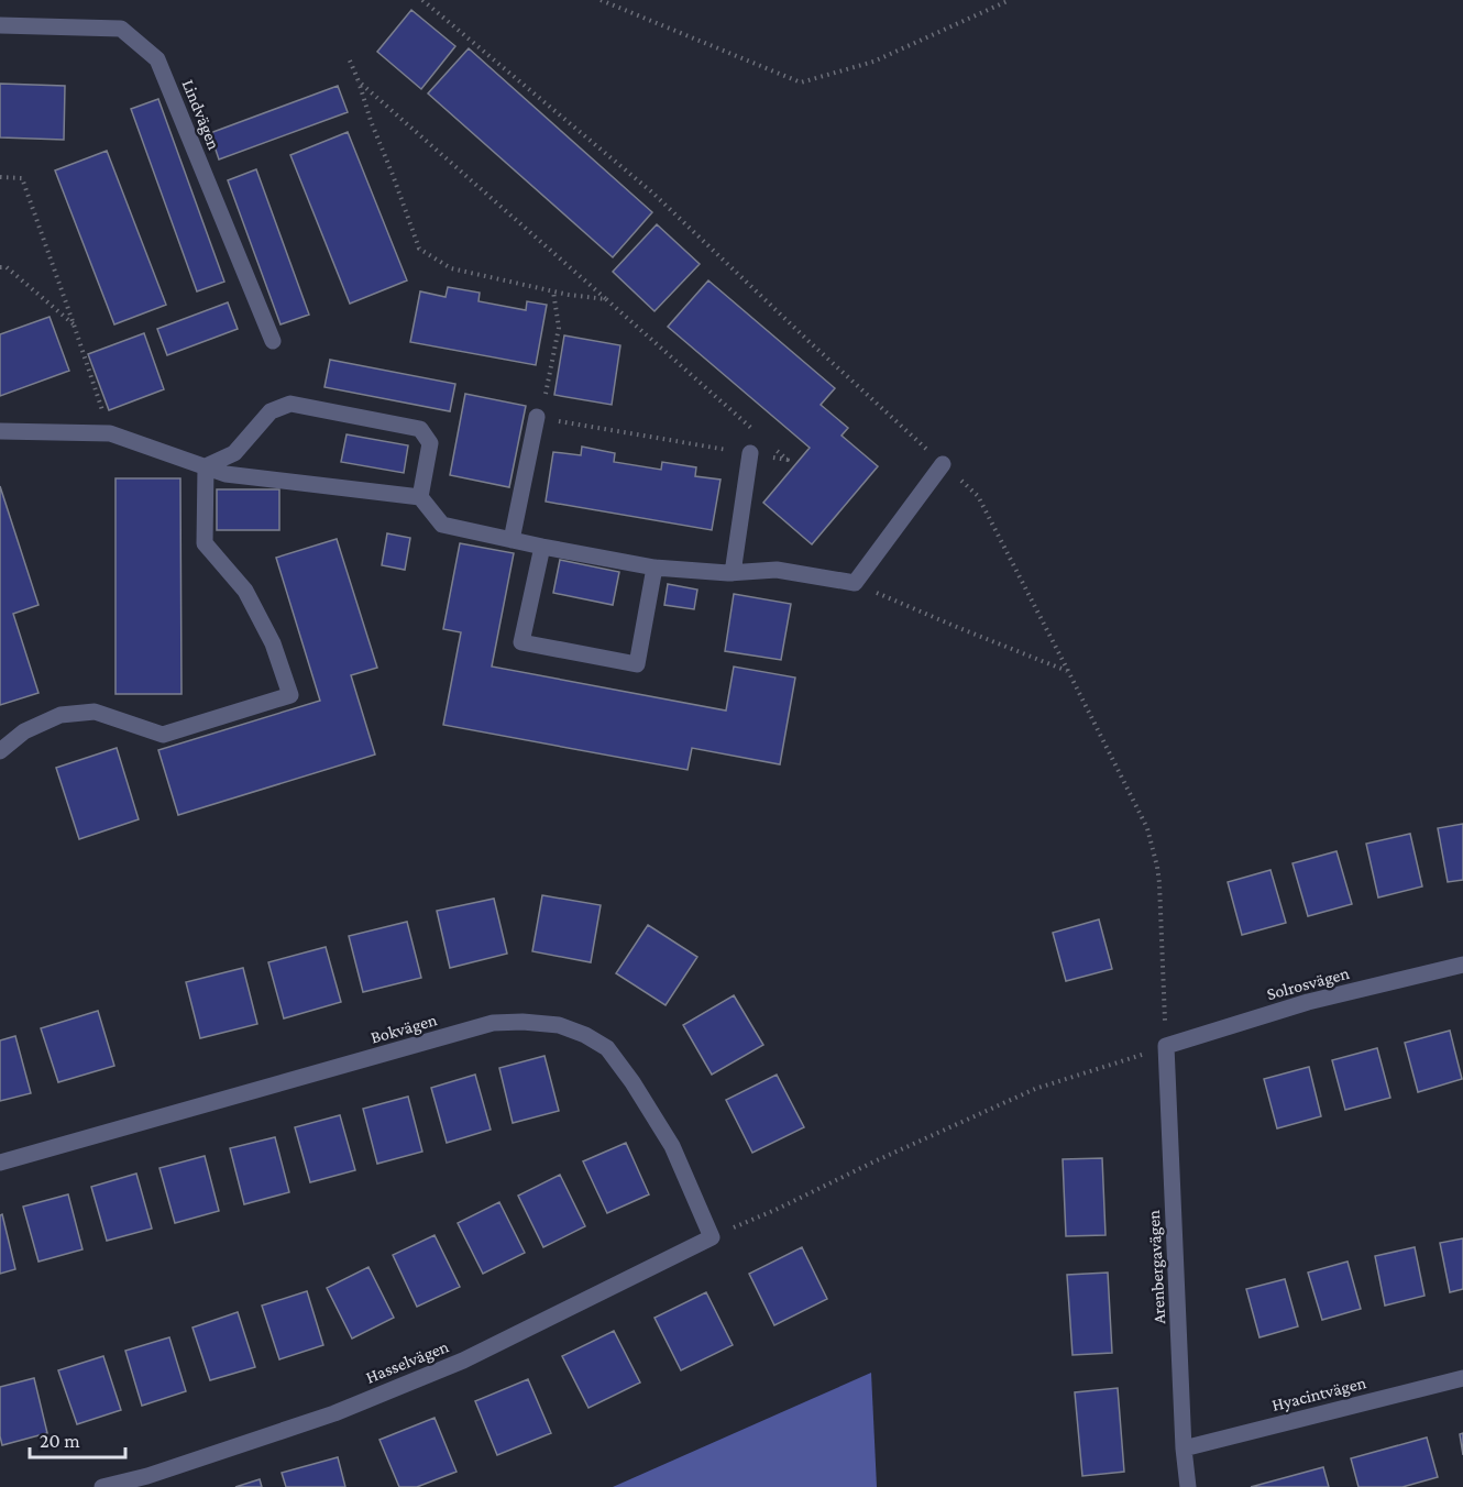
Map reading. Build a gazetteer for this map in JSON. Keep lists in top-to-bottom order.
{
  "streets": {
    "street": [
      "Lindvägen",
      "Solrosvägen",
      "Bokvägen",
      "Arenbergavägen",
      "Hasselvägen",
      "Hyacintvägen"
    ]
  },
  "crossings": [
    ["Solrosvägen", "Arenbergavägen"],
    ["Bokvägen", "Hasselvägen"],
    ["Arenbergavägen", "Hyacintvägen"]
  ],
  "scale_bar": "20 m"
}
